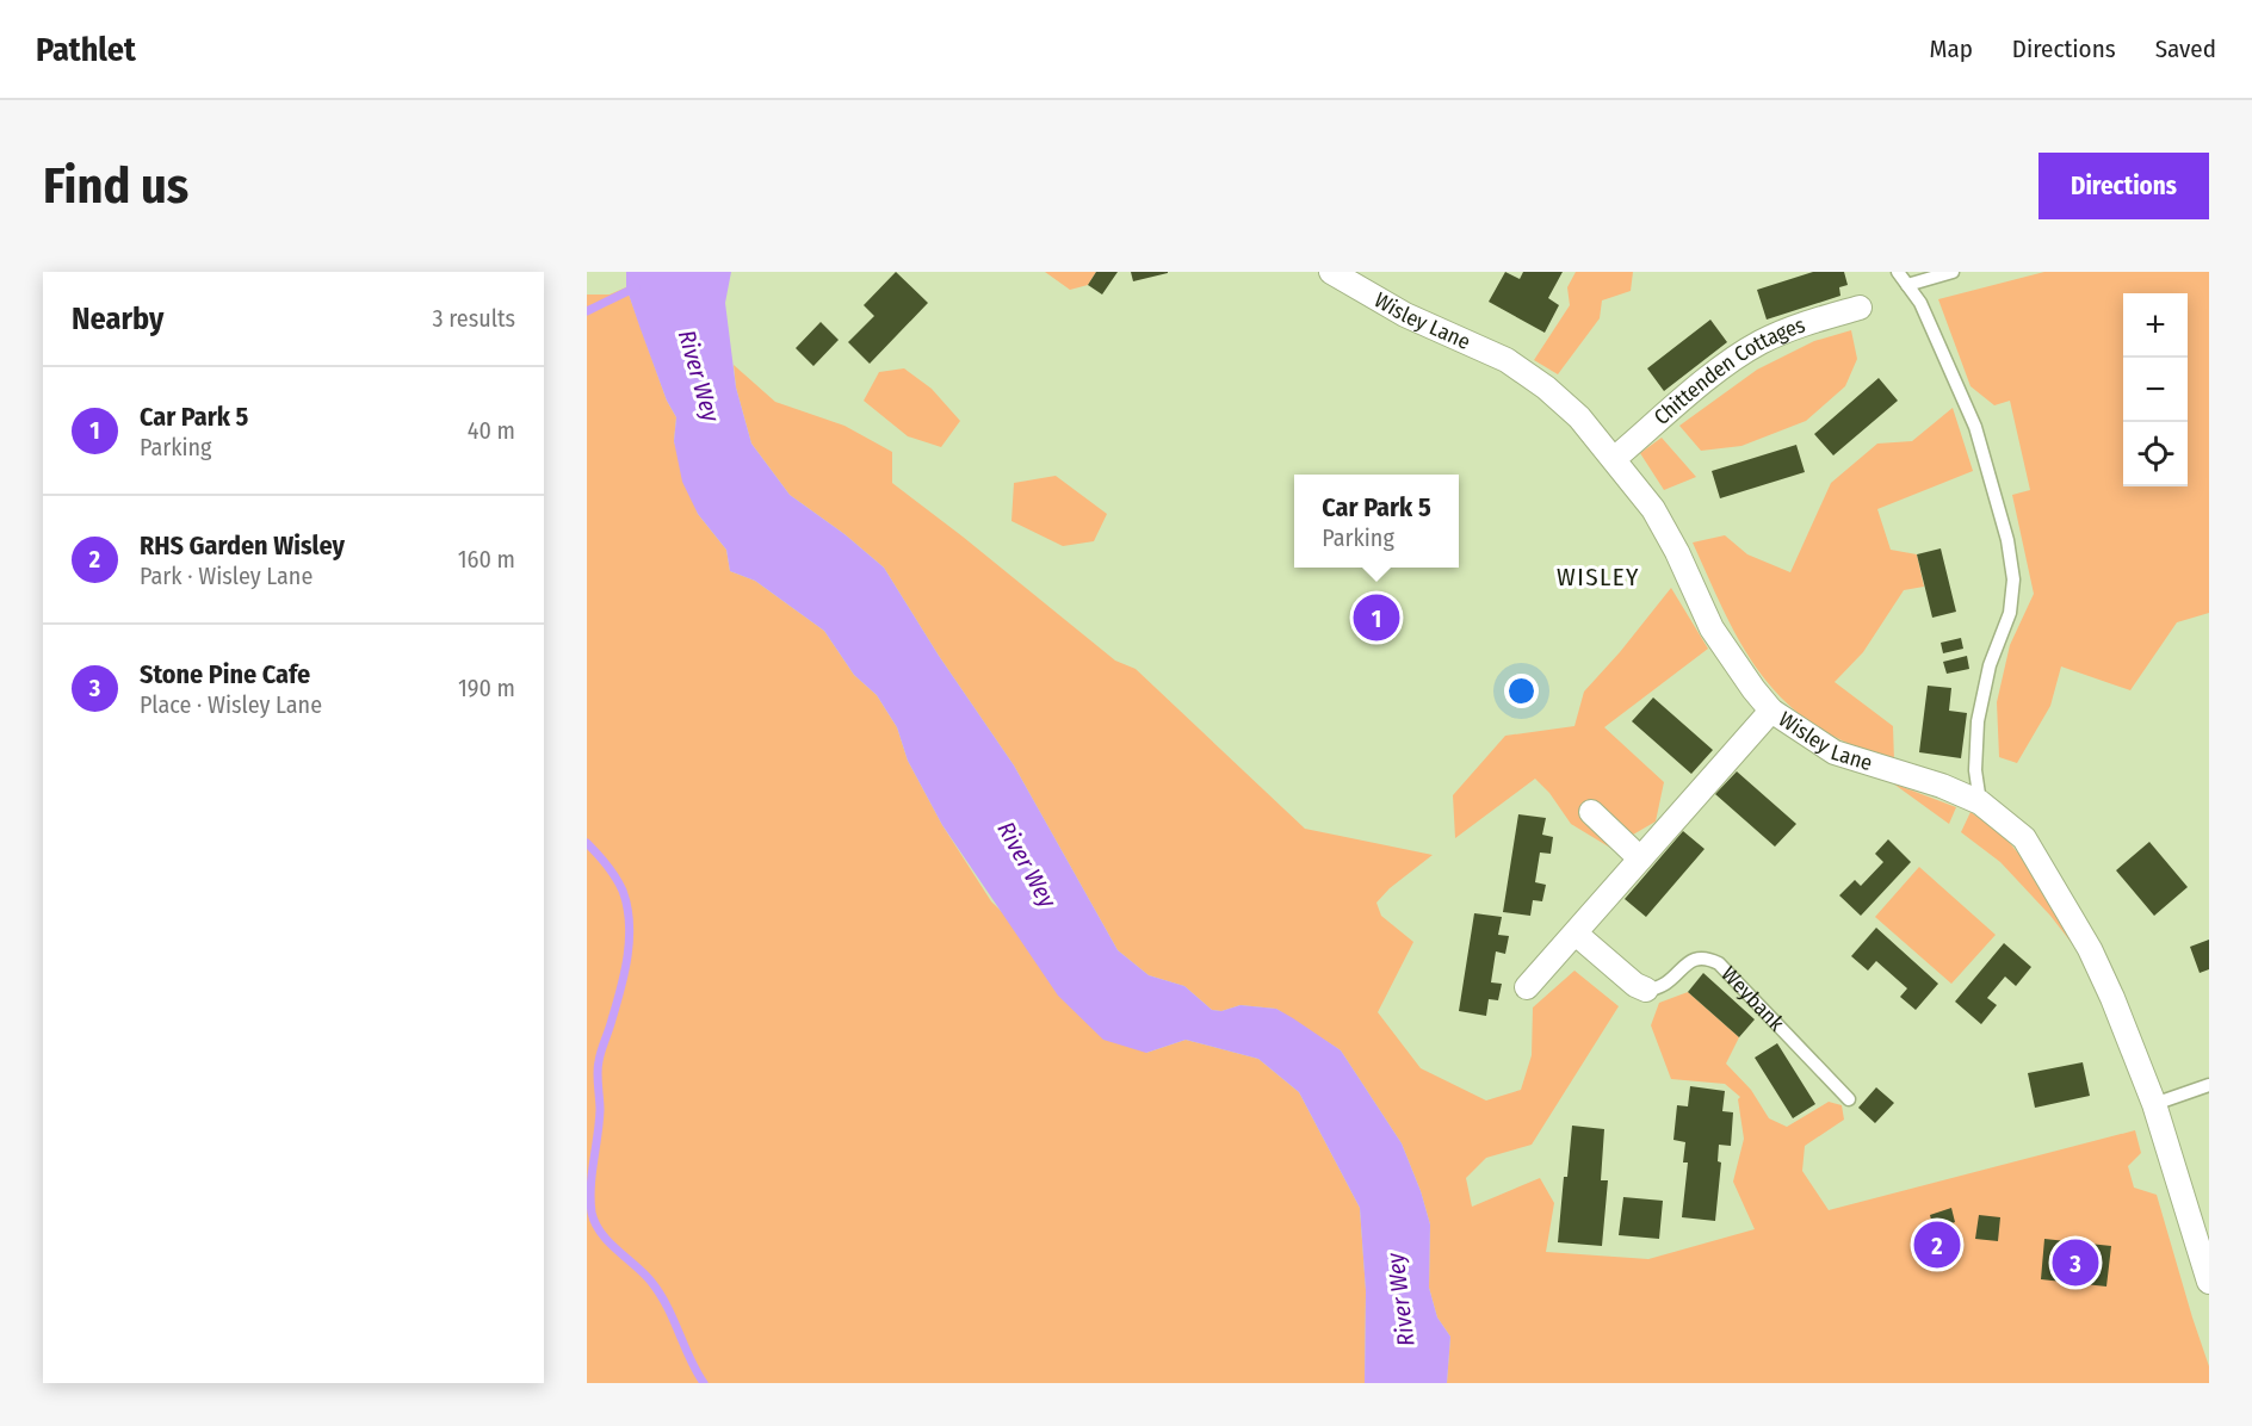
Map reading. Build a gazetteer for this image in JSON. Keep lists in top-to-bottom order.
{
  "streets": {
    "street": ["Wisley Lane", "Chittenden Cottages", "Weybank"]
  },
  "crossings": [
    ["Wisley Lane", "Chittenden Cottages"]
  ],
  "districts": ["WISLEY"],
  "water": ["River Wey"],
  "page": {
    "header": "Pathlet",
    "nav": ["Map", "Directions", "Saved"],
    "buttons": "Directions",
    "title": "Find us",
    "heading": ["Nearby", "3 results"],
    "map_buttons": ["+", "−"],
    "list": [
      {
        "mark": "1",
        "name": "Car Park 5",
        "note": "Parking",
        "value": "40 m"
      },
      {
        "mark": "2",
        "name": "RHS Garden Wisley",
        "note": "Park · Wisley Lane",
        "value": "160 m"
      },
      {
        "mark": "3",
        "name": "Stone Pine Cafe",
        "note": "Place · Wisley Lane",
        "value": "190 m"
      }
    ],
    "popup": ["Car Park 5", "Parking"],
    "pins": ["1", "2", "3"]
  }
}
